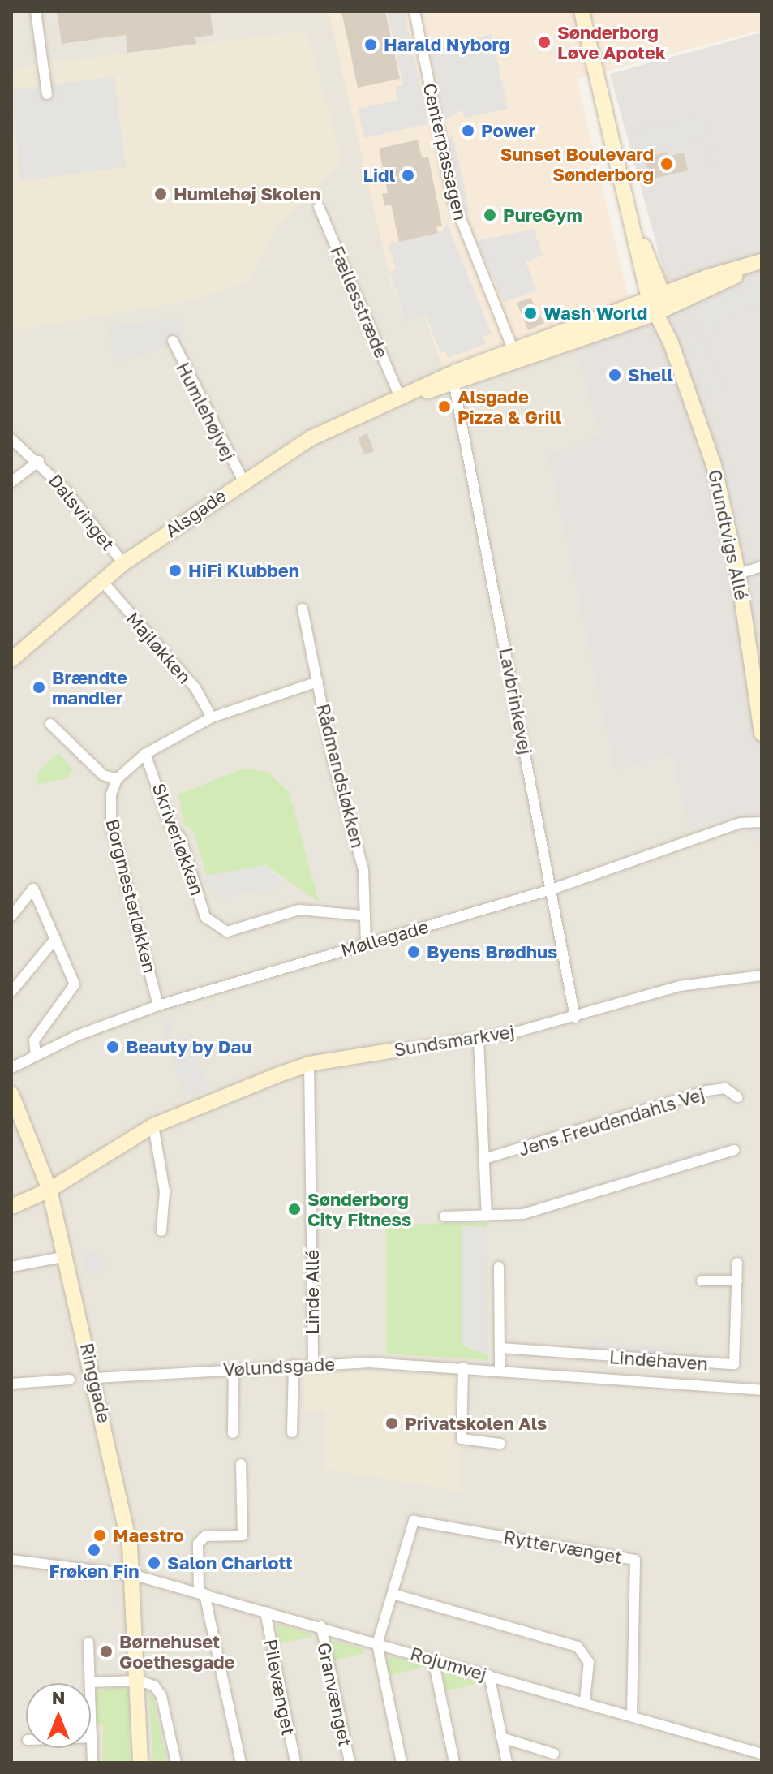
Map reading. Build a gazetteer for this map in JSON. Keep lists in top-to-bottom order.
{
  "streets": {
    "street": [
      "Centerpassagen",
      "Fællesstræde",
      "Humlehøjvej",
      "Dalsvinget",
      "Alsgade",
      "Grundtvigs Allé",
      "Majløkken",
      "Lavbrinkevej",
      "Rådmandsløkken",
      "Skriverløkken",
      "Borgmesterløkken",
      "Møllegade",
      "Sundsmarkvej",
      "Jens Freudendahls Vej",
      "Linde Allé",
      "Lindehaven",
      "Vølundsgade",
      "Ringgade",
      "Ryttervænget",
      "Rojumvej",
      "Pilevænget",
      "Granvænget"
    ]
  },
  "crossings": [
    ["Centerpassagen", "Alsgade"],
    ["Fællesstræde", "Alsgade"],
    ["Humlehøjvej", "Alsgade"],
    ["Dalsvinget", "Alsgade"],
    ["Alsgade", "Grundtvigs Allé"],
    ["Alsgade", "Majløkken"],
    ["Alsgade", "Lavbrinkevej"],
    ["Lavbrinkevej", "Møllegade"],
    ["Lavbrinkevej", "Sundsmarkvej"],
    ["Rådmandsløkken", "Skriverløkken"],
    ["Rådmandsløkken", "Møllegade"],
    ["Borgmesterløkken", "Møllegade"],
    ["Sundsmarkvej", "Linde Allé"],
    ["Sundsmarkvej", "Ringgade"],
    ["Linde Allé", "Vølundsgade"],
    ["Vølundsgade", "Ringgade"],
    ["Ringgade", "Rojumvej"],
    ["Ryttervænget", "Rojumvej"],
    ["Rojumvej", "Pilevænget"],
    ["Rojumvej", "Granvænget"]
  ],
  "places": [
    "Sønderborg Løve Apotek",
    "Harald Nyborg",
    "Power",
    "Sunset Boulevard Sønderborg",
    "Lidl",
    "Humlehøj Skolen",
    "PureGym",
    "Wash World",
    "Shell",
    "Alsgade Pizza & Grill",
    "HiFi Klubben",
    "Brændte mandler",
    "Byens Brødhus",
    "Beauty by Dau",
    "Sønderborg City Fitness",
    "Privatskolen Als",
    "Maestro",
    "Frøken Fin",
    "Salon Charlott",
    "Børnehuset Goethesgade"
  ],
  "north": "top"
}
